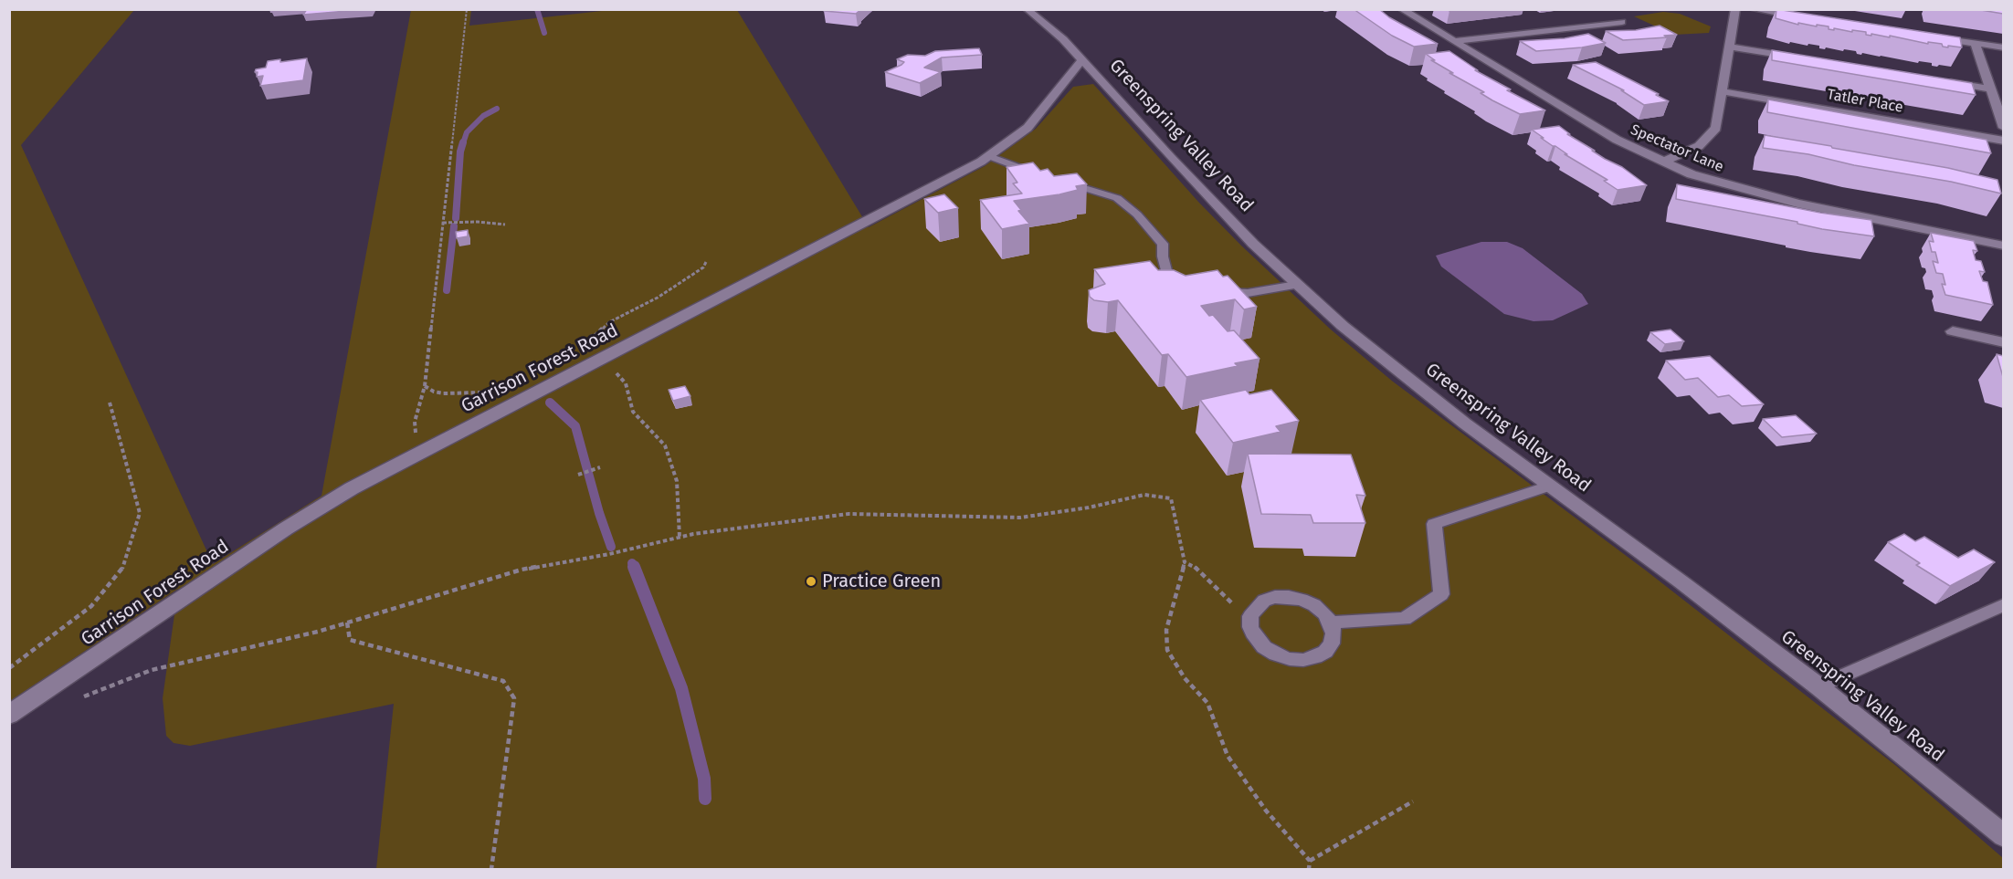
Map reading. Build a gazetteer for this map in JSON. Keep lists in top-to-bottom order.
{
  "streets": {
    "main road": [
      "Tatler Place",
      "Greenspring Valley Road",
      "Spectator Lane",
      "Garrison Forest Road"
    ]
  },
  "crossings": [
    ["Greenspring Valley Road", "Garrison Forest Road"]
  ],
  "places": ["Practice Green"]
}
